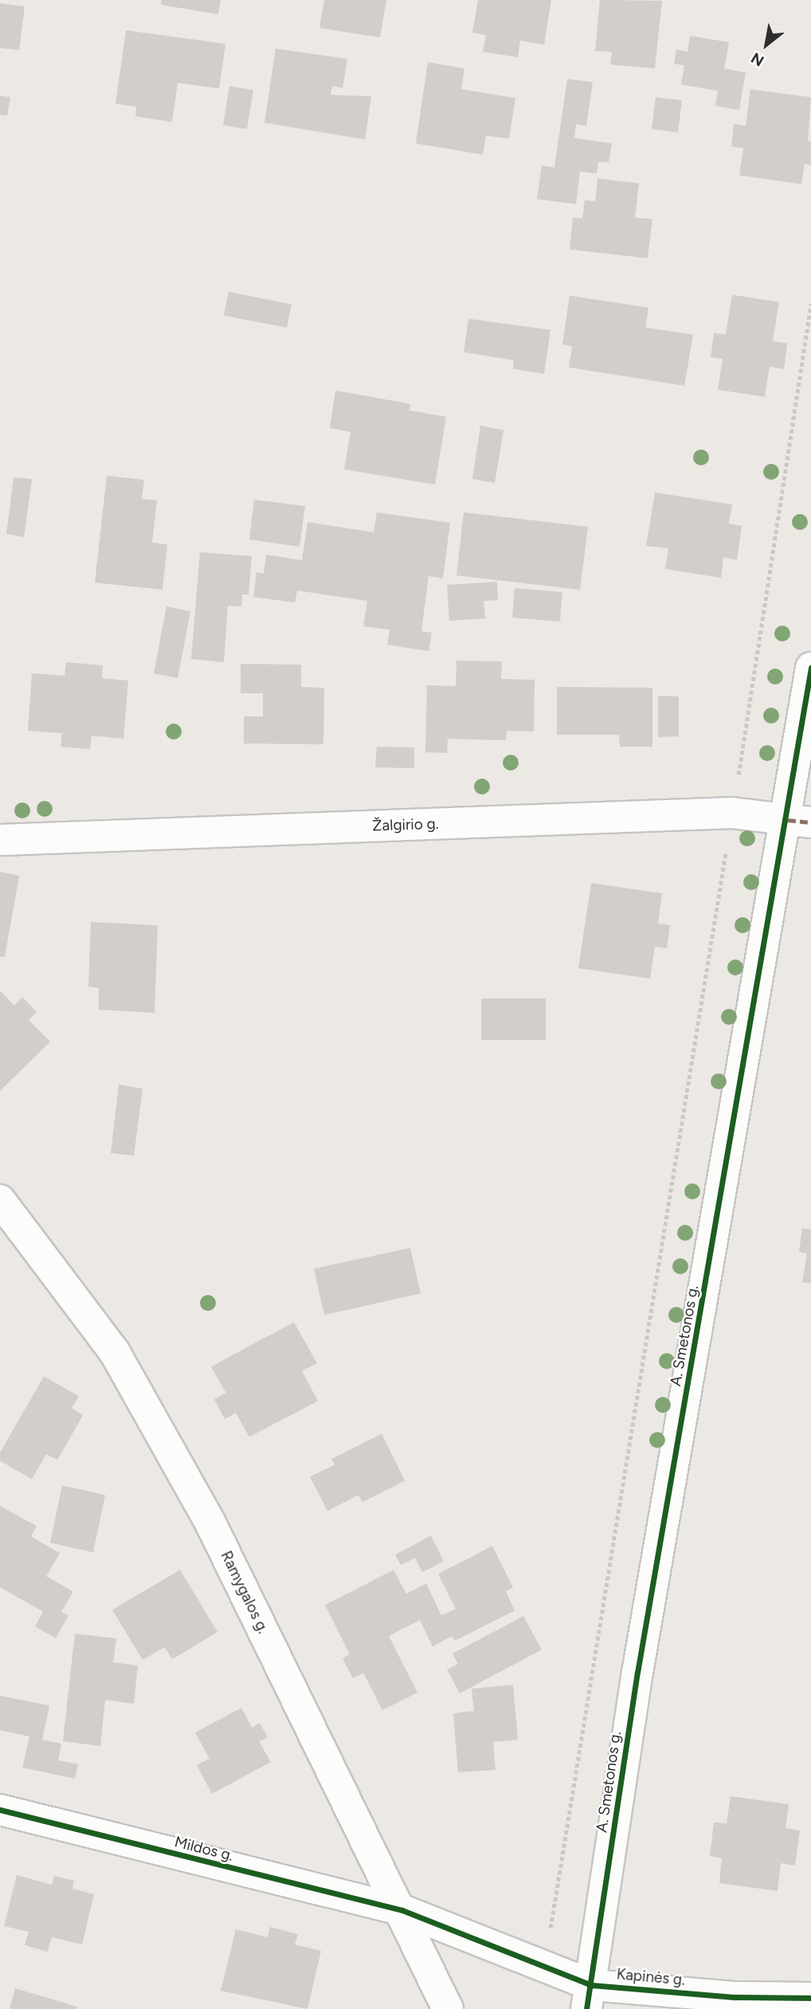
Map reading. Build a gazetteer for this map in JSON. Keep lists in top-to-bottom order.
{
  "streets": {
    "street": [
      "Žalgirio g.",
      "A. Smetonos g.",
      "Ramygalos g.",
      "Mildos g.",
      "Kapinės g."
    ]
  },
  "crossings": [
    ["Žalgirio g.", "A. Smetonos g."],
    ["A. Smetonos g.", "Kapinės g."],
    ["Ramygalos g.", "Mildos g."],
    ["Ramygalos g.", "Kapinės g."],
    ["Mildos g.", "Kapinės g."]
  ],
  "north": "bottom left"
}
